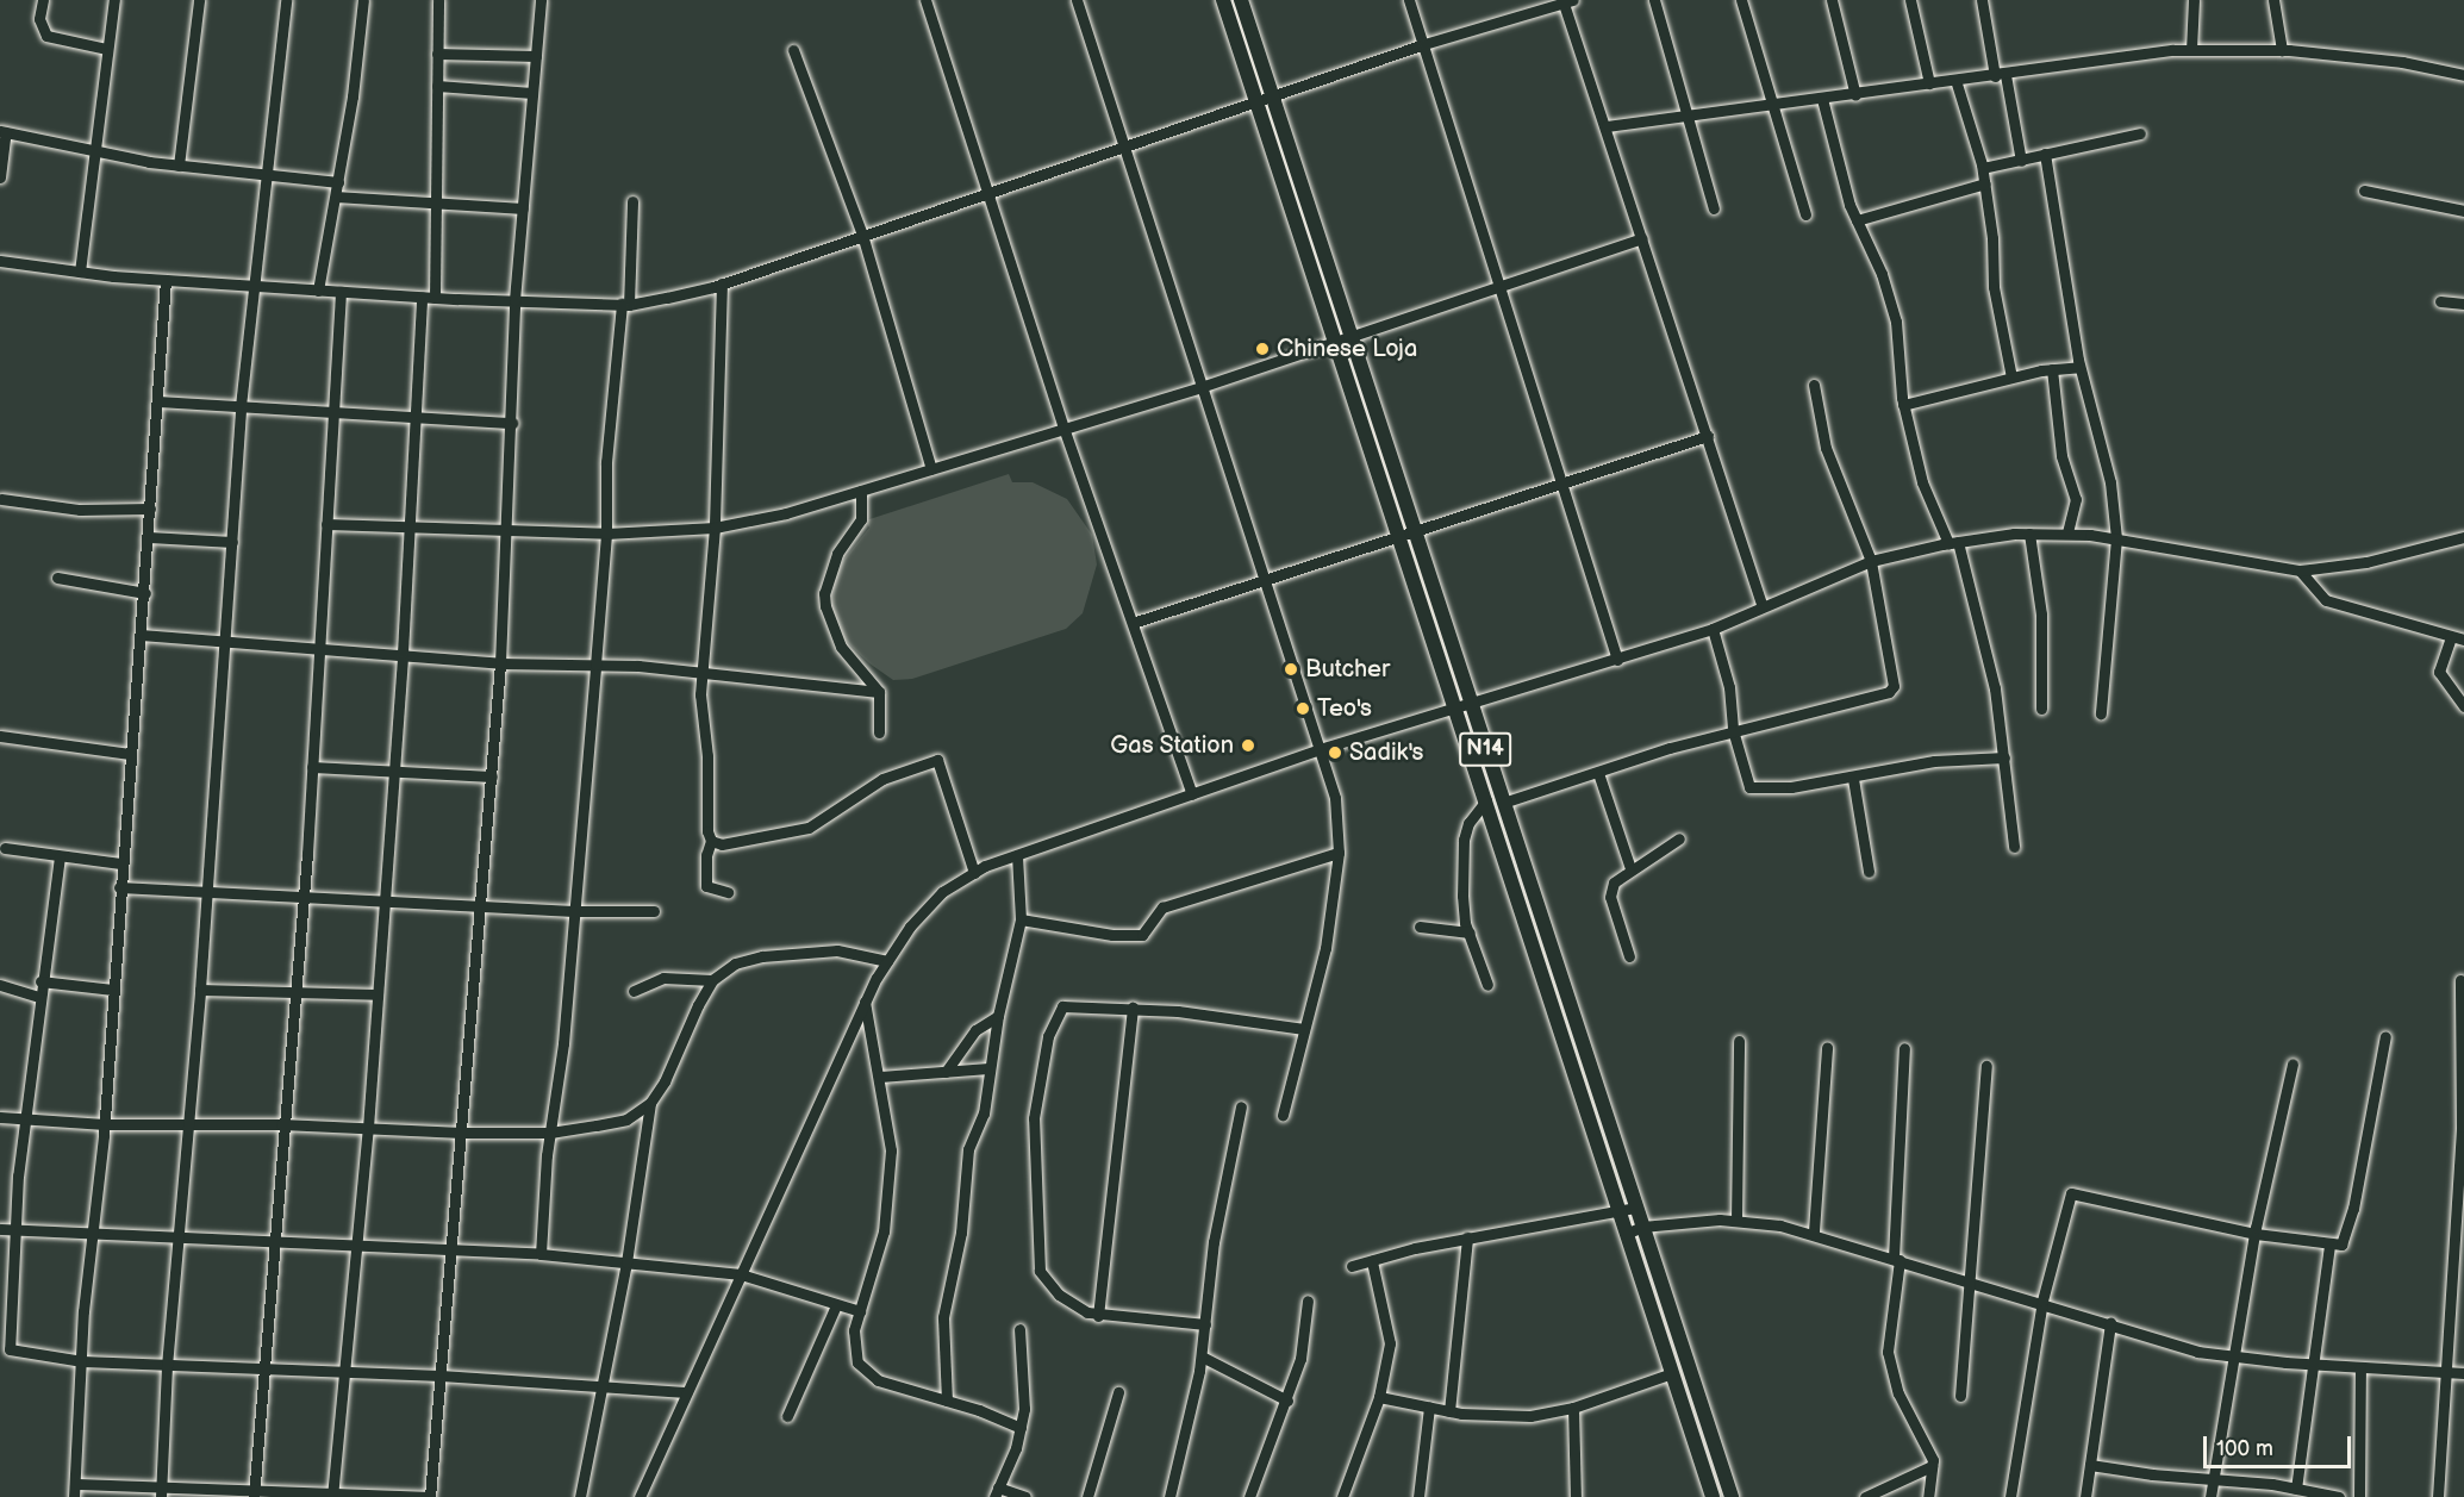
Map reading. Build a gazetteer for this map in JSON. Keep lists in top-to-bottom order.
{
  "streets": {
    "main road": ["N14"]
  },
  "places": [
    "Chinese Loja",
    "Butcher",
    "Teo's",
    "Gas Station",
    "Sadik's"
  ],
  "scale_bar": "100 m"
}
